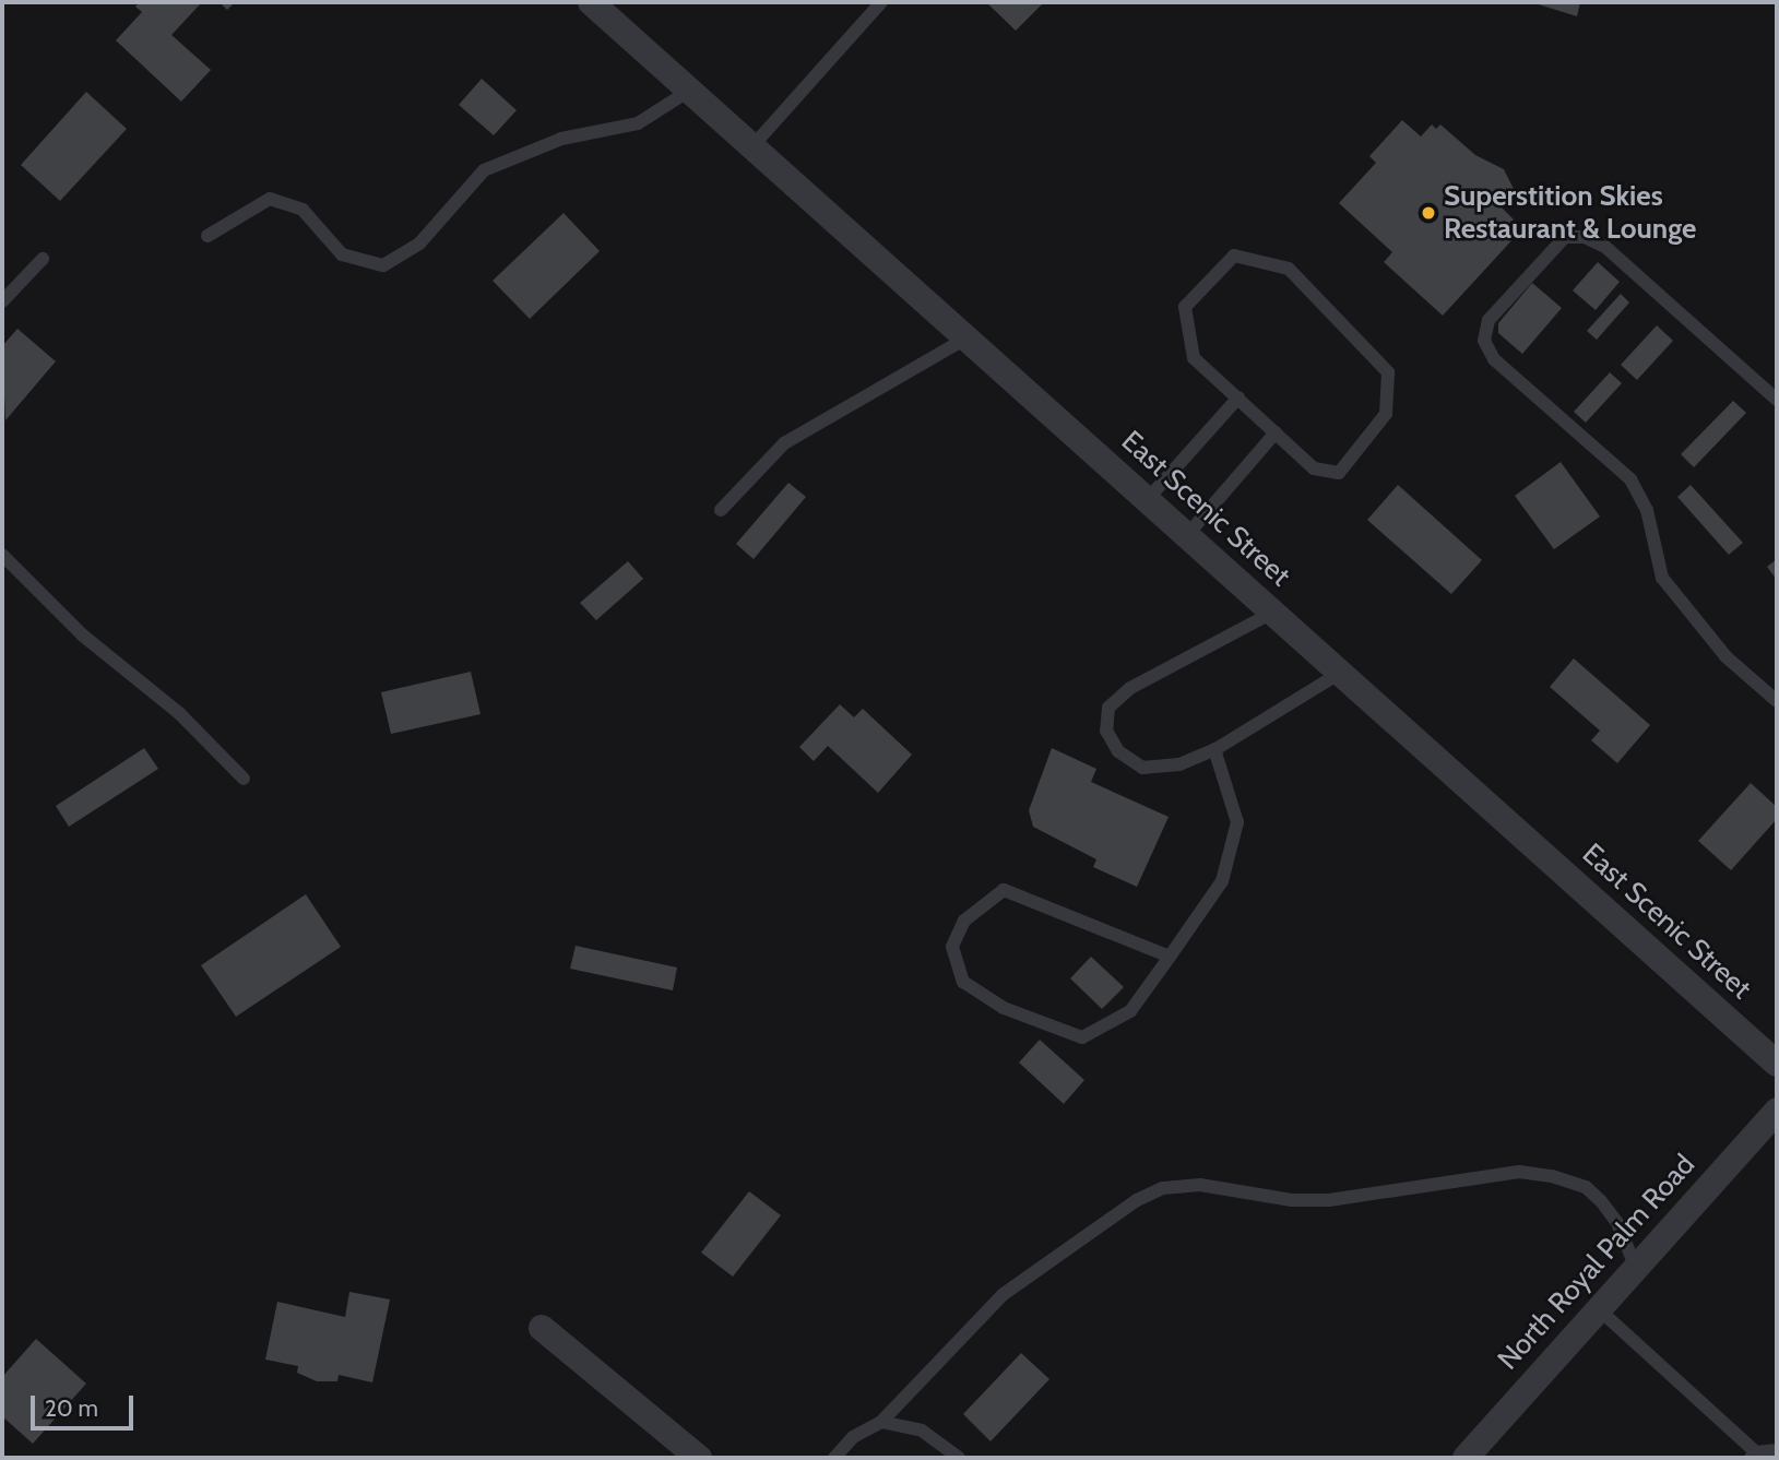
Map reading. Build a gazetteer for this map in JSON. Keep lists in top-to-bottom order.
{
  "streets": {
    "street": ["East Scenic Street", "North Royal Palm Road"]
  },
  "places": ["Superstition Skies Restaurant & Lounge"],
  "scale_bar": "20 m"
}
